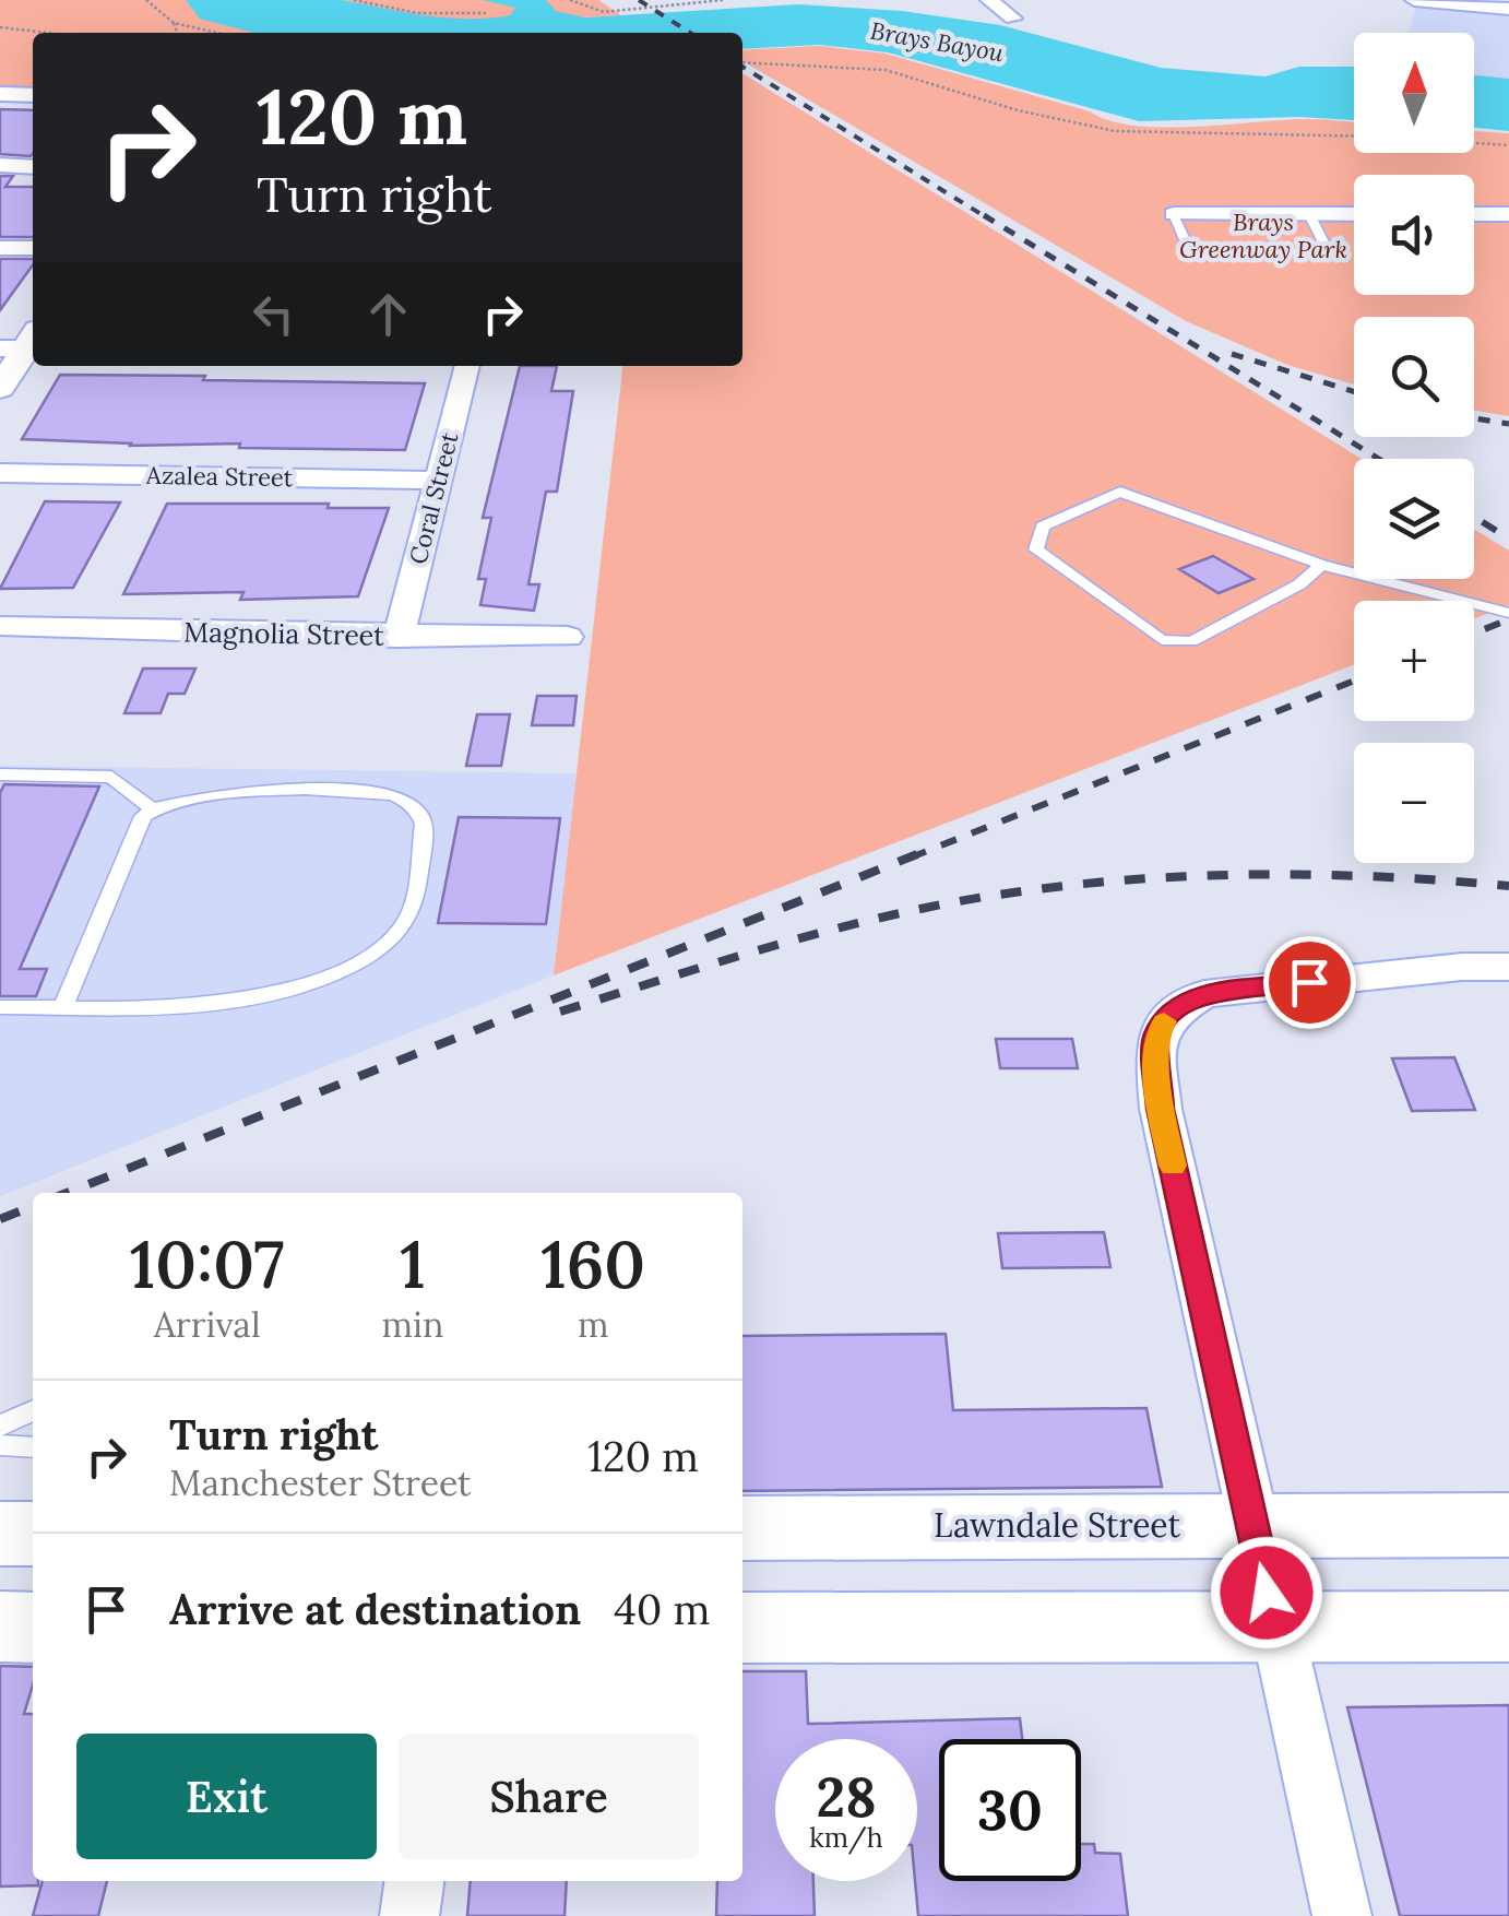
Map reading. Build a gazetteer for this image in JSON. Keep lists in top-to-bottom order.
{
  "streets": {
    "main road": ["Lawndale Street"],
    "street": ["Azalea Street", "Coral Street", "Magnolia Street"]
  },
  "crossings": [
    ["Azalea Street", "Coral Street"],
    ["Coral Street", "Magnolia Street"]
  ],
  "water": ["Brays Bayou"],
  "parks": ["Brays Greenway Park"],
  "north": "top",
  "page": {
    "map_buttons": ["+", "−"],
    "turn": ["120 m", "Turn right"],
    "eta": [
      "10:07",
      "Arrival",
      "1",
      "min",
      "160",
      "m"
    ],
    "list": [
      {
        "name": "Turn right",
        "note": "Manchester Street",
        "value": "120 m"
      },
      {
        "name": "Arrive at destination",
        "value": "40 m"
      }
    ],
    "buttons": ["Exit", "Share"],
    "speed": "28 km/h",
    "limit": "30"
  }
}
